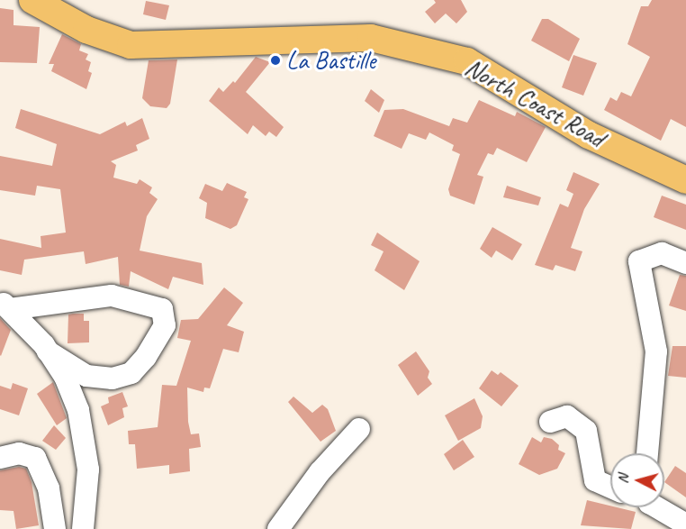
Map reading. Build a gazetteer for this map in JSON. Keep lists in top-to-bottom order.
{
  "streets": {
    "main road": ["North Coast Road"]
  },
  "places": ["La Bastille"],
  "north": "left"
}
